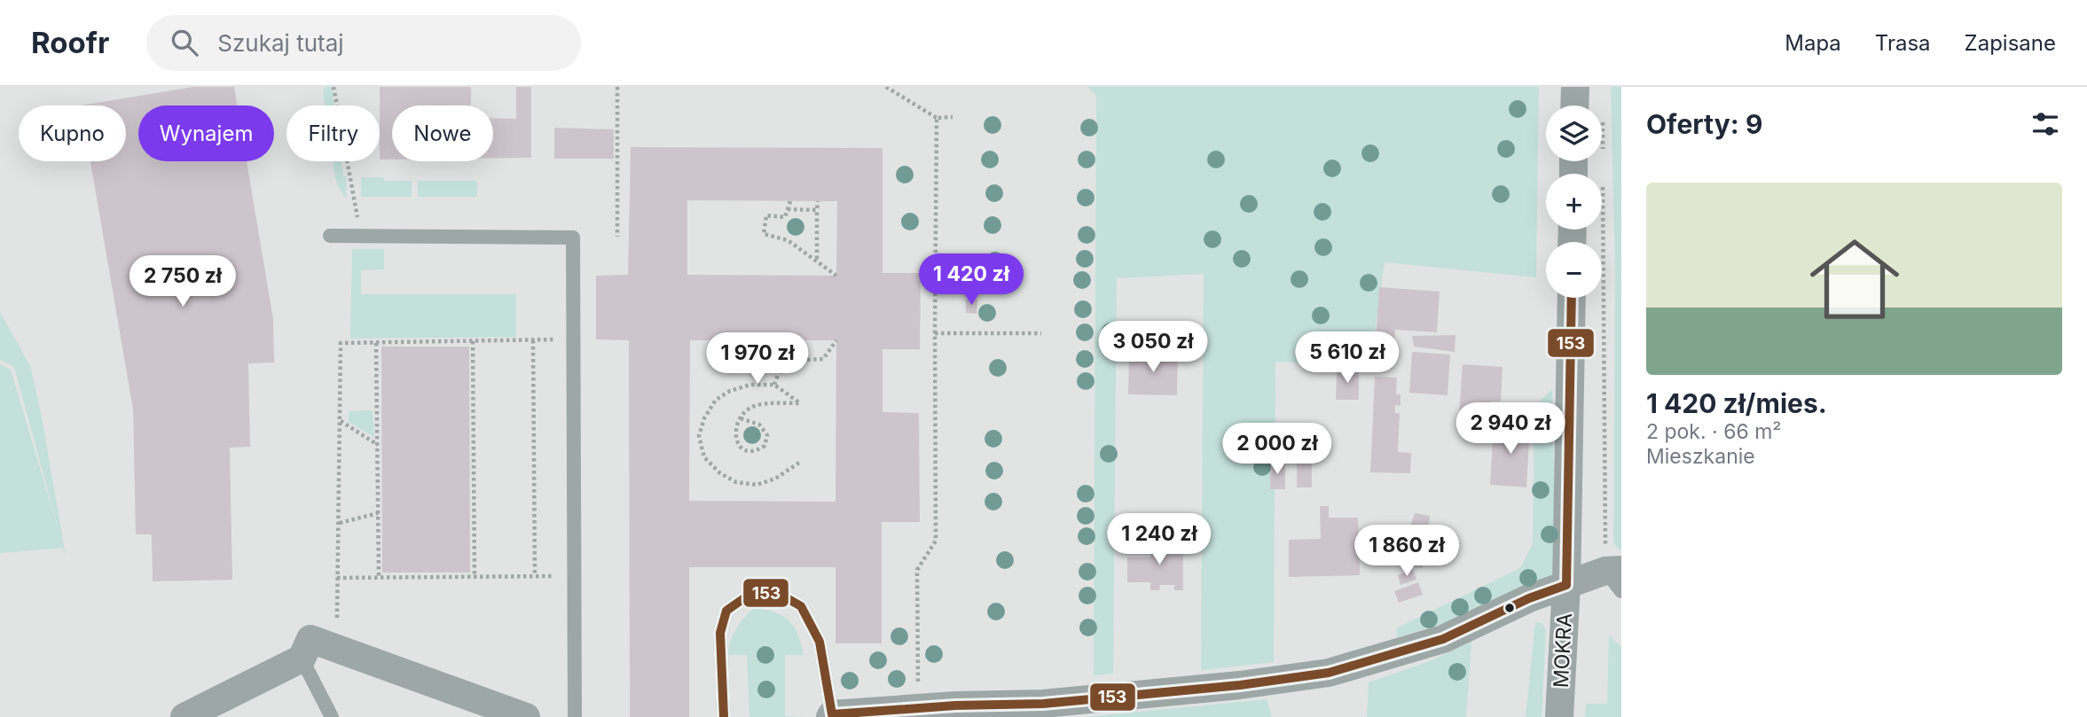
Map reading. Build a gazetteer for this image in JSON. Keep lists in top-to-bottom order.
{
  "streets": {
    "street": ["MOKRA"]
  },
  "lines": ["transit line 153"],
  "page": {
    "header": "Roofr",
    "search": "Szukaj tutaj",
    "nav": ["Mapa", "Trasa", "Zapisane"],
    "heading": "Oferty: 9",
    "map_buttons": ["+", "−"],
    "chip": [
      "Kupno",
      "Wynajem",
      "Filtry",
      "Nowe"
    ],
    "list": [
      {
        "name": "1 420 zł/mies.",
        "note": "2 pok. · 66 m² · Mieszkanie"
      }
    ],
    "price": [
      "1 420 zł",
      "2 750 zł",
      "3 050 zł",
      "5 610 zł",
      "1 970 zł",
      "2 940 zł",
      "2 000 zł",
      "1 240 zł",
      "1 860 zł"
    ]
  }
}
